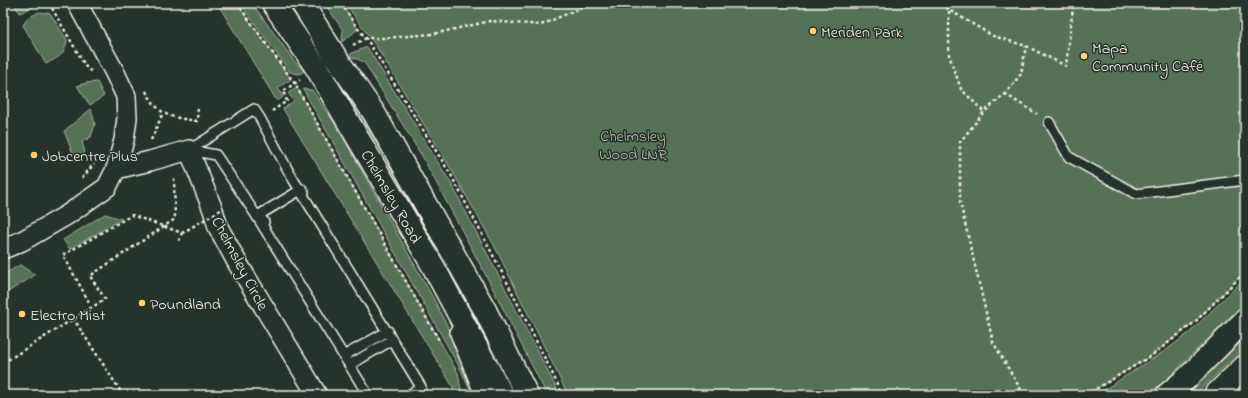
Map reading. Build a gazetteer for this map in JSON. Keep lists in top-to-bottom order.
{
  "streets": {
    "street": ["Chelmsley Road", "Chelmsley Circle"]
  },
  "parks": ["Chelmsley Wood LNR"],
  "places": [
    "Meriden Park",
    "Mapa Community Café",
    "Jobcentre Plus",
    "Poundland",
    "Electro Mist"
  ]
}
